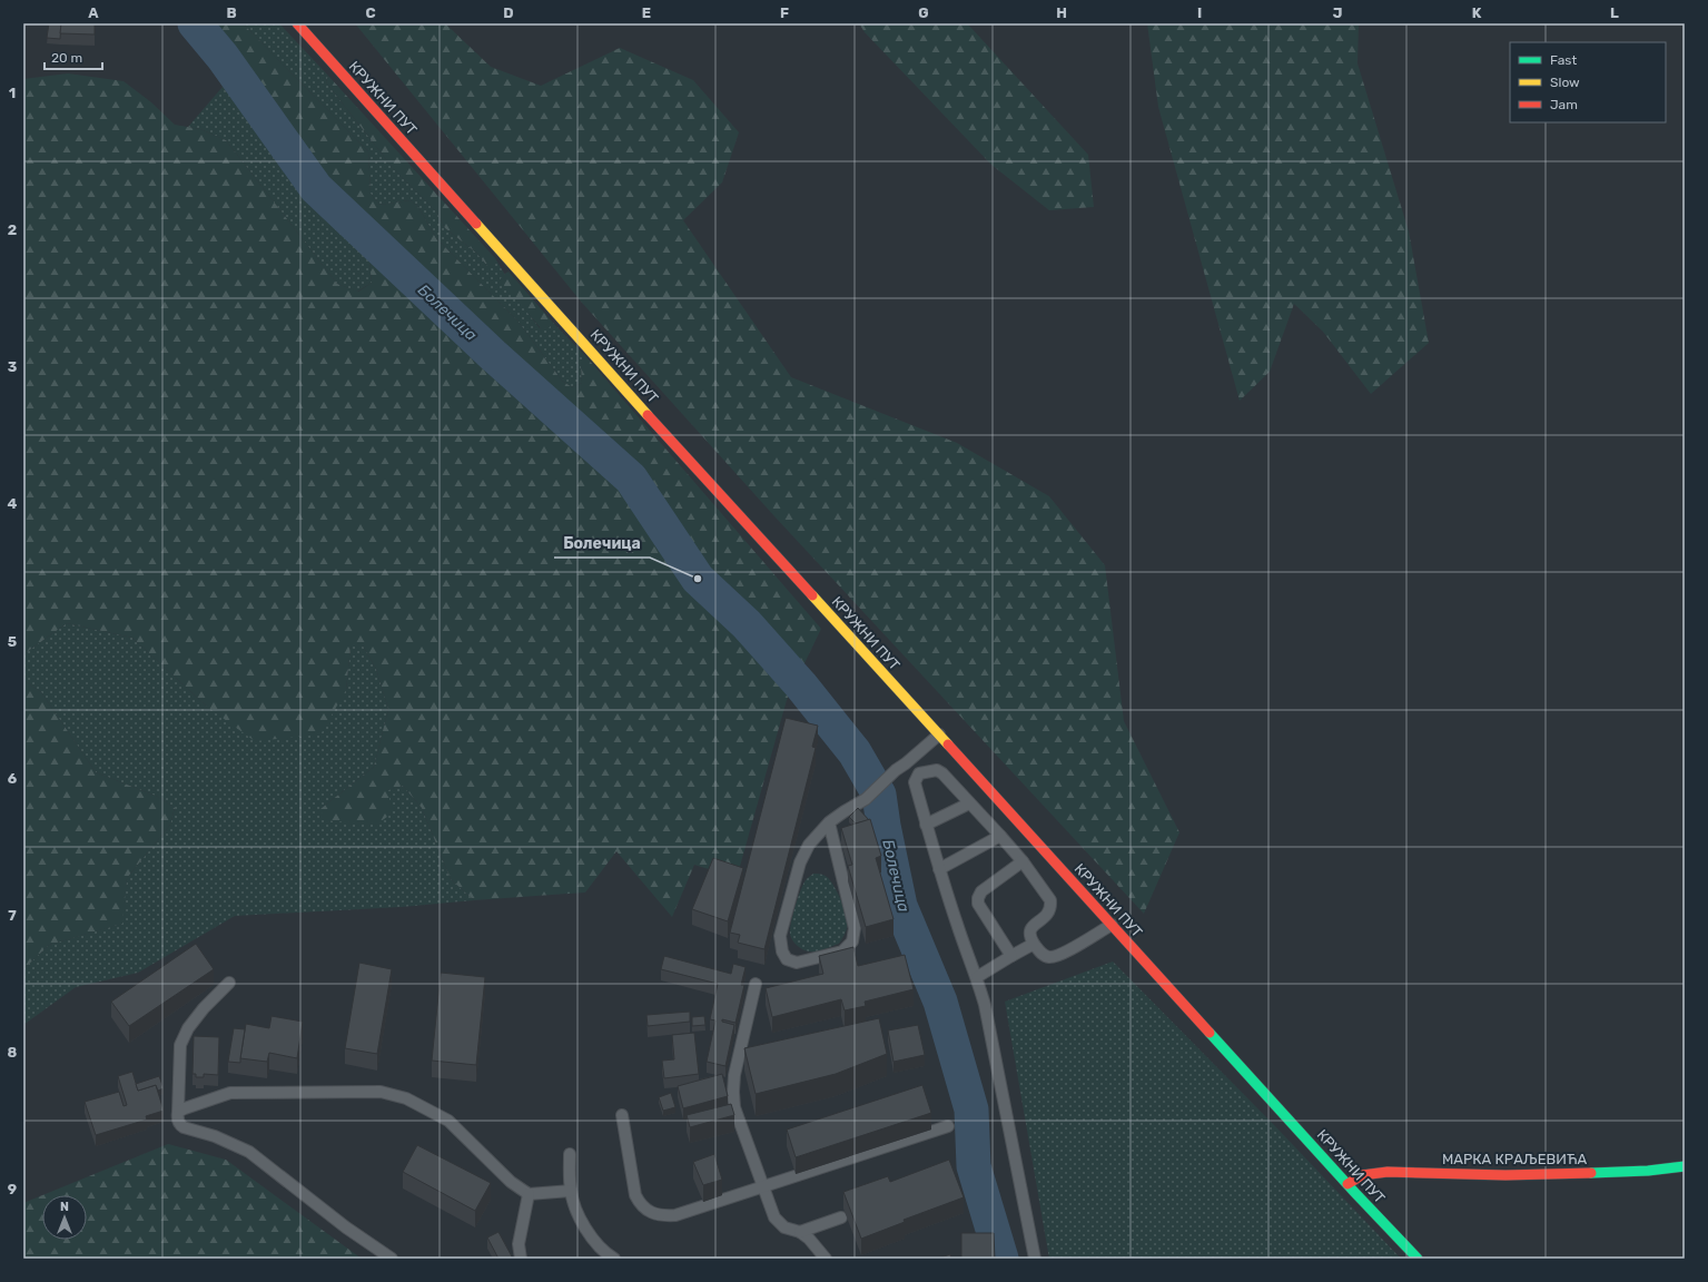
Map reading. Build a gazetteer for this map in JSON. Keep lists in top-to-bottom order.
{
  "streets": {
    "main road": ["КРУЖНИ ПУТ", "МАРКА КРАЉЕВИЋА"]
  },
  "crossings": [
    ["КРУЖНИ ПУТ", "МАРКА КРАЉЕВИЋА"]
  ],
  "water": ["Болечица"],
  "places": ["Болечица"],
  "legend": ["Fast", "Slow", "Jam"],
  "scale_bar": "20 m",
  "north": "top",
  "grid": {
    "columns": [
      "A",
      "B",
      "C",
      "D",
      "E",
      "F",
      "G",
      "H",
      "I",
      "J",
      "K",
      "L"
    ],
    "rows": [
      "1",
      "2",
      "3",
      "4",
      "5",
      "6",
      "7",
      "8",
      "9"
    ]
  }
}
